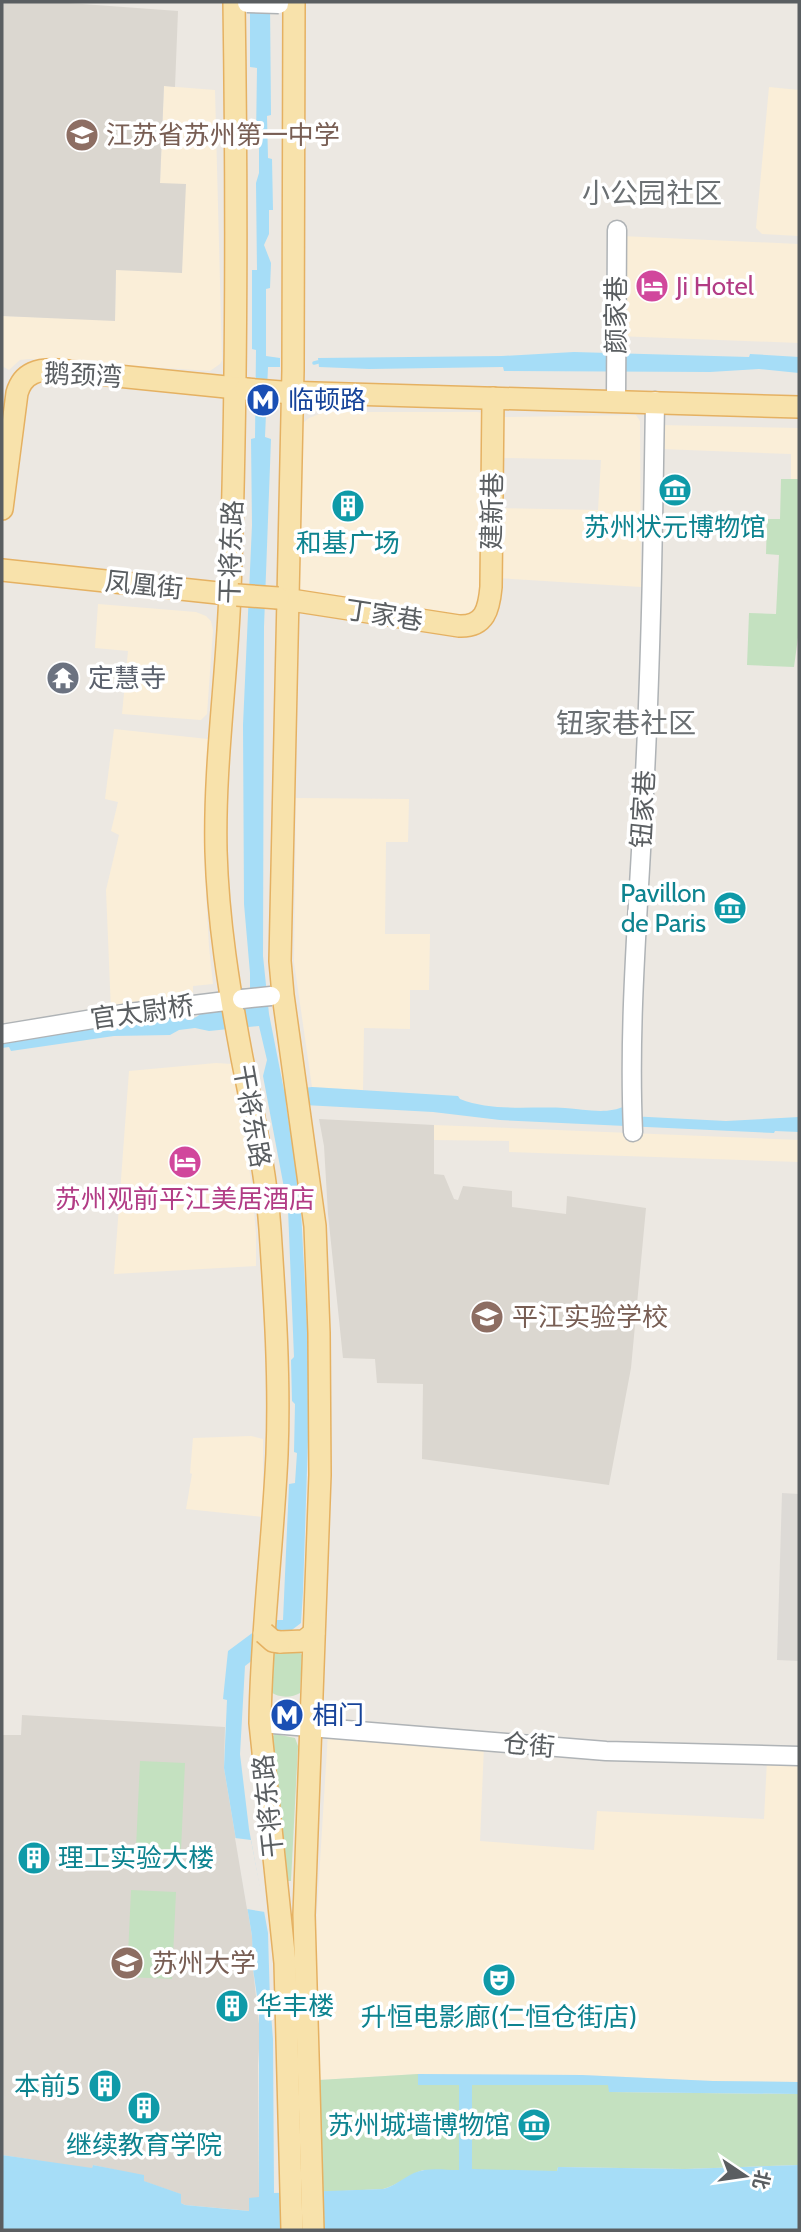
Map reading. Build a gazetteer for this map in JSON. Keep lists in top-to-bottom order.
{
  "streets": {
    "main road": [
      "鹅颈湾",
      "建新巷",
      "干将东路",
      "凤凰街",
      "丁家巷"
    ],
    "street": [
      "颜家巷",
      "钮家巷",
      "官太尉桥",
      "仓街"
    ]
  },
  "crossings": [
    ["鹅颈湾", "干将东路"],
    ["建新巷", "丁家巷"],
    ["干将东路", "凤凰街"],
    ["干将东路", "丁家巷"],
    ["干将东路", "官太尉桥"],
    ["干将东路", "仓街"],
    ["凤凰街", "丁家巷"]
  ],
  "districts": ["小公园社区", "钮家巷社区"],
  "places": {
    "school or university": ["江苏省苏州第一中学", "平江实验学校", "苏州大学"],
    "hotel": ["Ji Hotel", "苏州观前平江美居酒店"],
    "metro station": ["临顿路", "相门"],
    "museum": ["苏州状元博物馆", "Pavillon de Paris", "苏州城墙博物馆"],
    "building": [
      "和基广场",
      "理工实验大楼",
      "华丰楼",
      "本前5",
      "继续教育学院"
    ],
    "temple": ["定慧寺"],
    "theatre": ["升恒电影廊(仁恒仓街店)"]
  },
  "north": "right"
}
